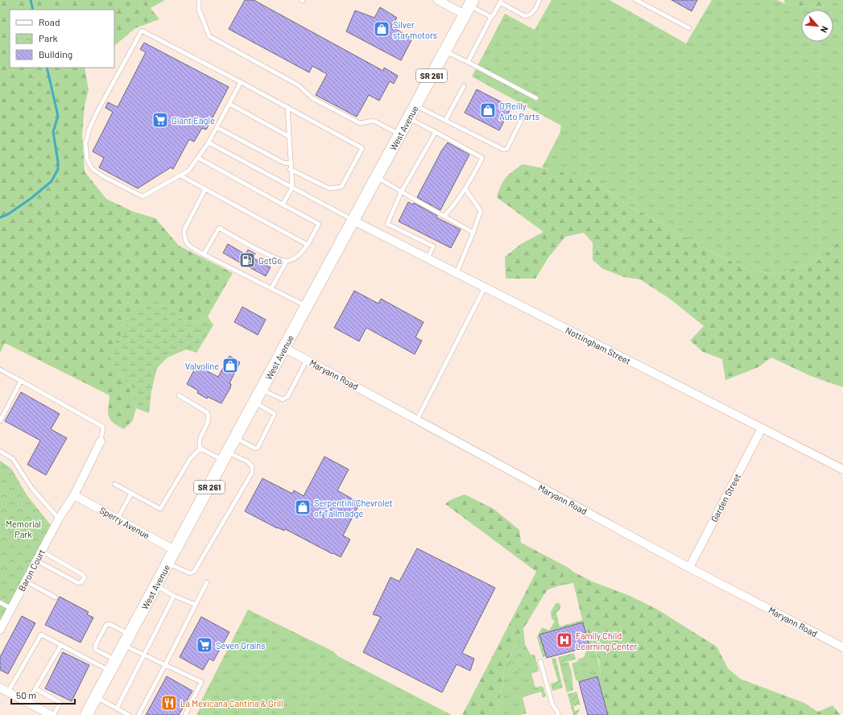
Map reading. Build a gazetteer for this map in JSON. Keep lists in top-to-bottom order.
{
  "streets": {
    "main road": ["SR 261", "West Avenue"],
    "street": [
      "Nottingham Street",
      "Maryann Road",
      "Garden Street",
      "Sperry Avenue",
      "Baron Court"
    ]
  },
  "crossings": [
    ["West Avenue", "Nottingham Street"],
    ["West Avenue", "Maryann Road"],
    ["West Avenue", "Sperry Avenue"],
    ["Nottingham Street", "Garden Street"],
    ["Maryann Road", "Garden Street"],
    ["Sperry Avenue", "Baron Court"]
  ],
  "parks": ["Memorial Park"],
  "places": {
    "shop": [
      "Silver star motors",
      "O'Reilly Auto Parts",
      "Valvoline",
      "Serpentini Chevrolet of Tallmadge"
    ],
    "supermarket": ["Giant Eagle", "Seven Grains"],
    "fuel station": ["GetGo"],
    "hospital": ["Family Child Learning Center"],
    "restaurant": ["La Mexicana Cantina & Grill"]
  },
  "legend": ["Road", "Park", "Building"],
  "scale_bar": "50 m",
  "north": "bottom right"
}
